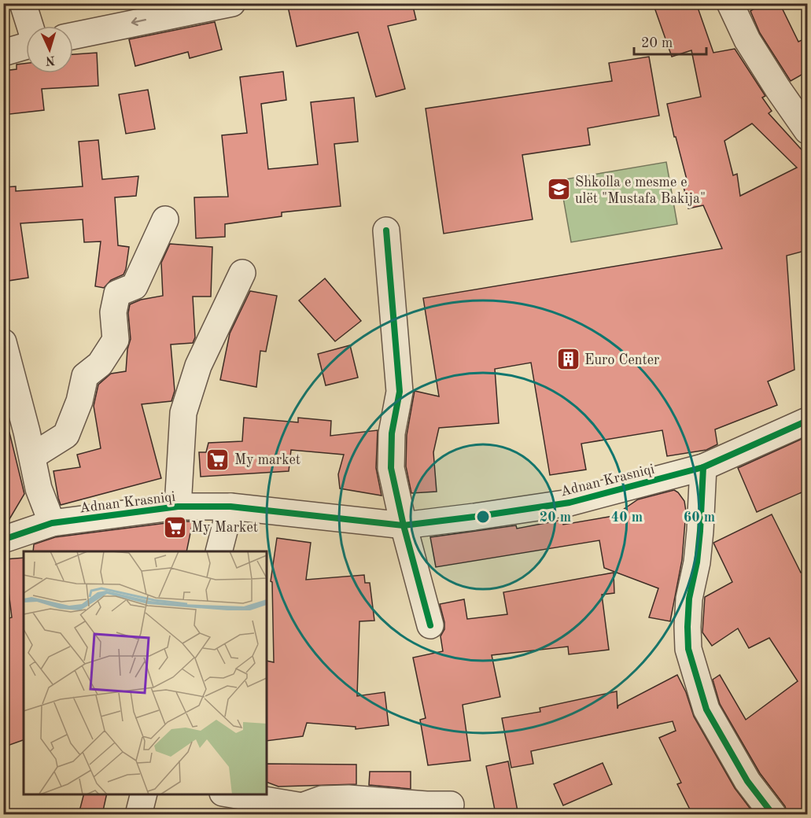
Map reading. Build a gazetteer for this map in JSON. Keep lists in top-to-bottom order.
{
  "streets": {
    "street": ["Adnan Krasniqi"]
  },
  "places": {
    "school or university": ["Shkolla e mesme e ulët \"Mustafa Bakija\""],
    "building": ["Euro Center"],
    "supermarket": ["My market", "My Market"]
  },
  "scale_bar": "20 m",
  "north": "bottom",
  "rings": ["20 m", "40 m", "60 m"]
}
